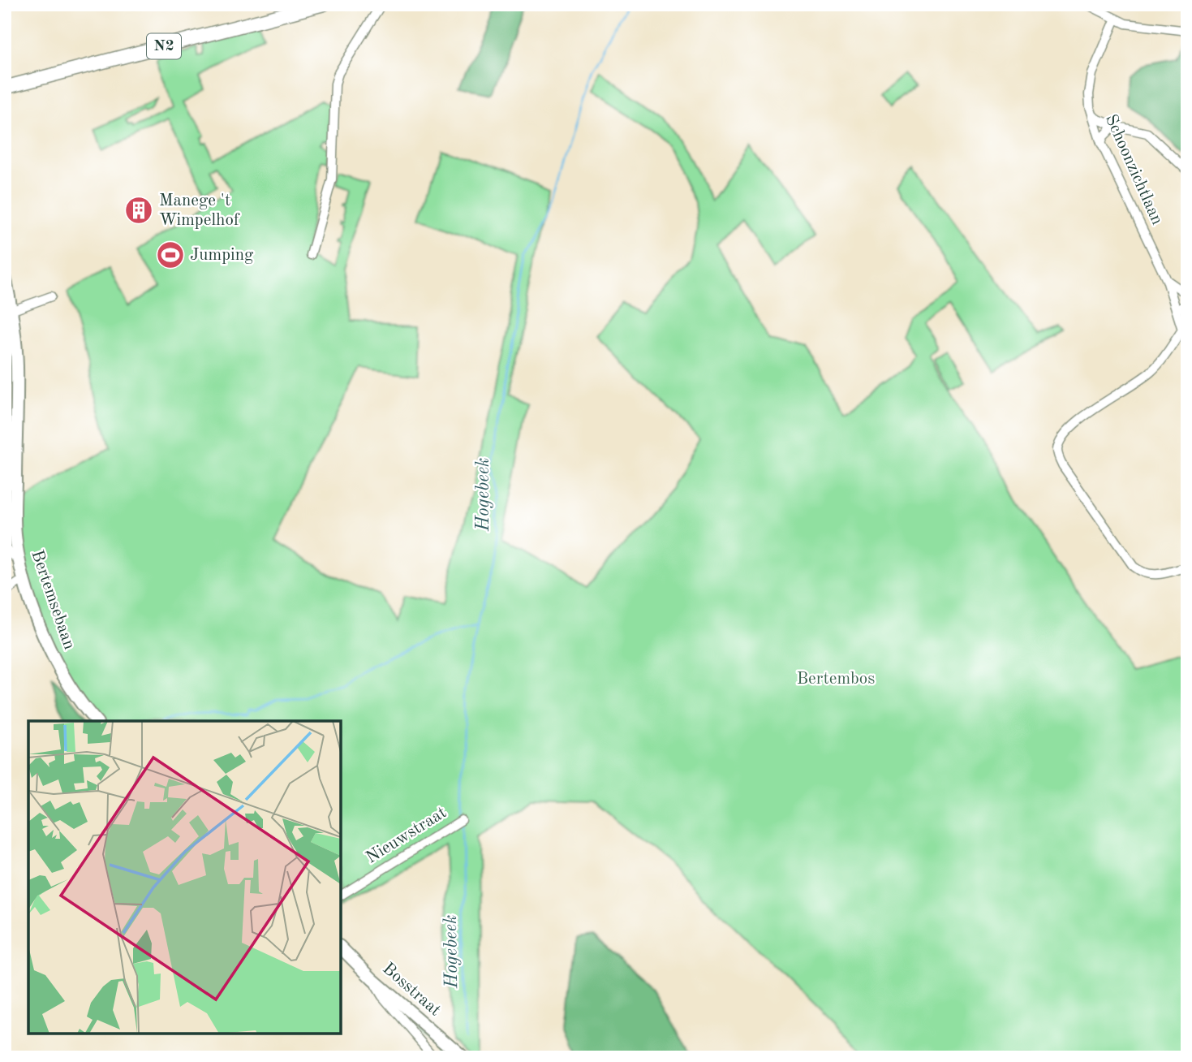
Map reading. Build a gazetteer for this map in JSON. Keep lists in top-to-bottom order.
{
  "streets": {
    "main road": ["N2"],
    "street": [
      "Schoonzichtlaan",
      "Bertemsebaan",
      "Nieuwstraat",
      "Bosstraat"
    ]
  },
  "water": ["Hogebeek"],
  "parks": ["Bertembos"],
  "places": {
    "building": ["Manege 't Wimpelhof"],
    "sports": ["Jumping"]
  }
}
